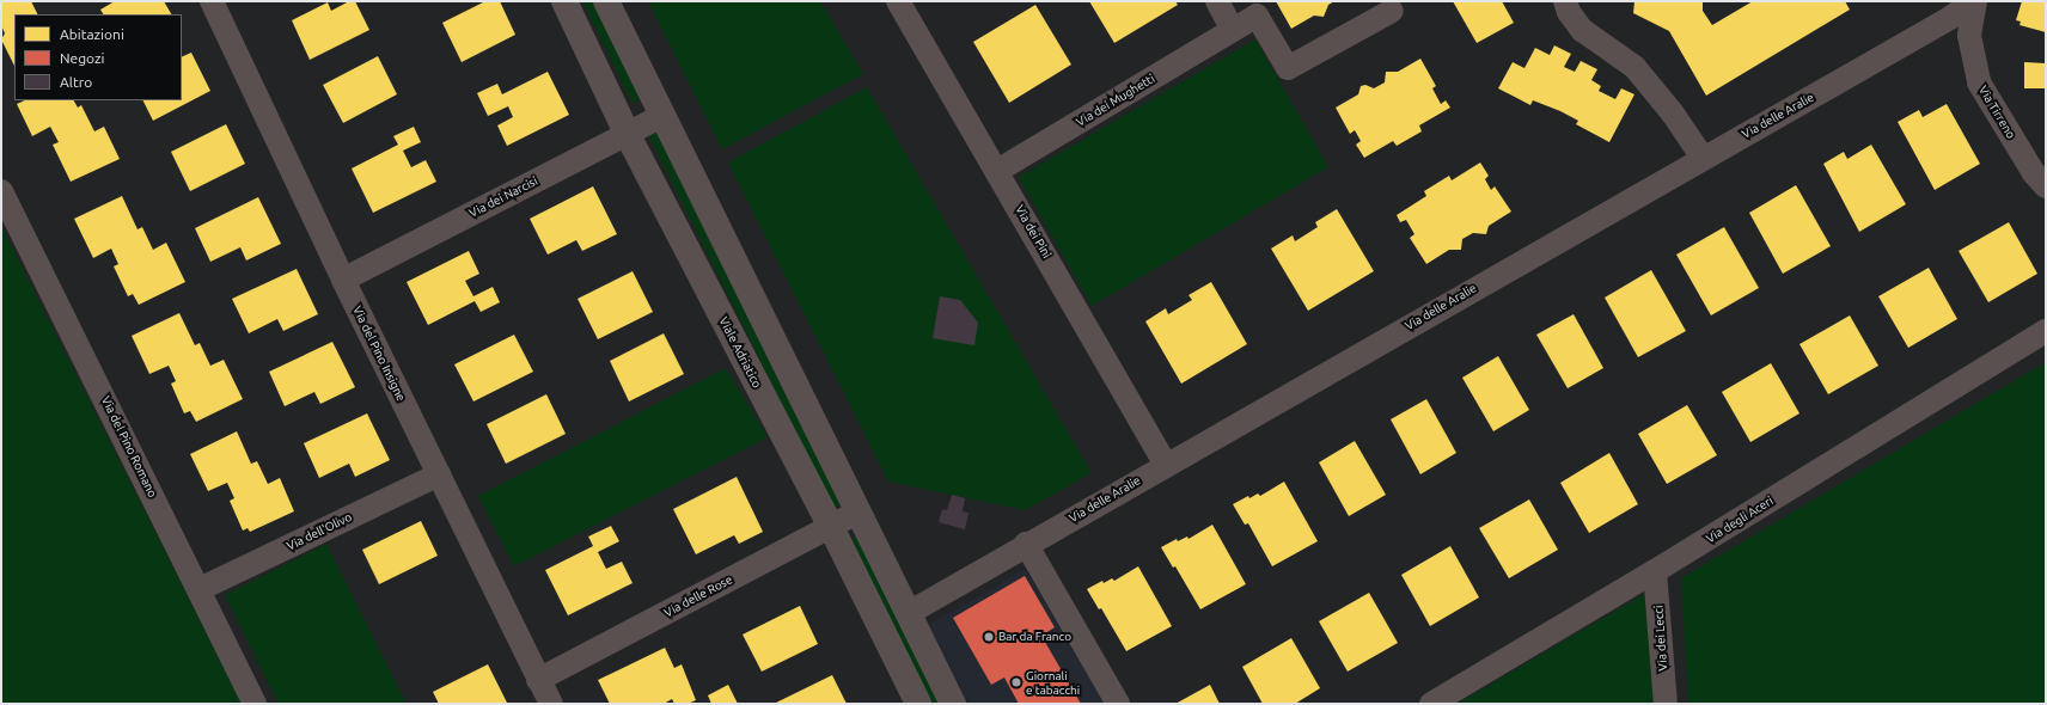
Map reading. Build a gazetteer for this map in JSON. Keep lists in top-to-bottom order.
{
  "streets": {
    "street": [
      "Via dei Mughetti",
      "Via Tirreno",
      "Via delle Aralie",
      "Via dei Narcisi",
      "Via dei Pini",
      "Viale Adriatico",
      "Via del Pino Insigne",
      "Via del Pino Romano",
      "Via degli Aceri",
      "Via dell'Olivo",
      "Via delle Rose",
      "Via dei Lecci"
    ]
  },
  "crossings": [
    ["Via dei Mughetti", "Via dei Pini"],
    ["Via Tirreno", "Via delle Aralie"],
    ["Via delle Aralie", "Via dei Pini"],
    ["Via dei Narcisi", "Viale Adriatico"],
    ["Via dei Narcisi", "Via del Pino Insigne"],
    ["Viale Adriatico", "Via delle Rose"],
    ["Via del Pino Insigne", "Via dell'Olivo"],
    ["Via del Pino Insigne", "Via delle Rose"],
    ["Via del Pino Romano", "Via dell'Olivo"],
    ["Via degli Aceri", "Via dei Lecci"]
  ],
  "places": ["Bar da Franco", "Giornali e tabacchi"],
  "legend": ["Abitazioni", "Negozi", "Altro"]
}
